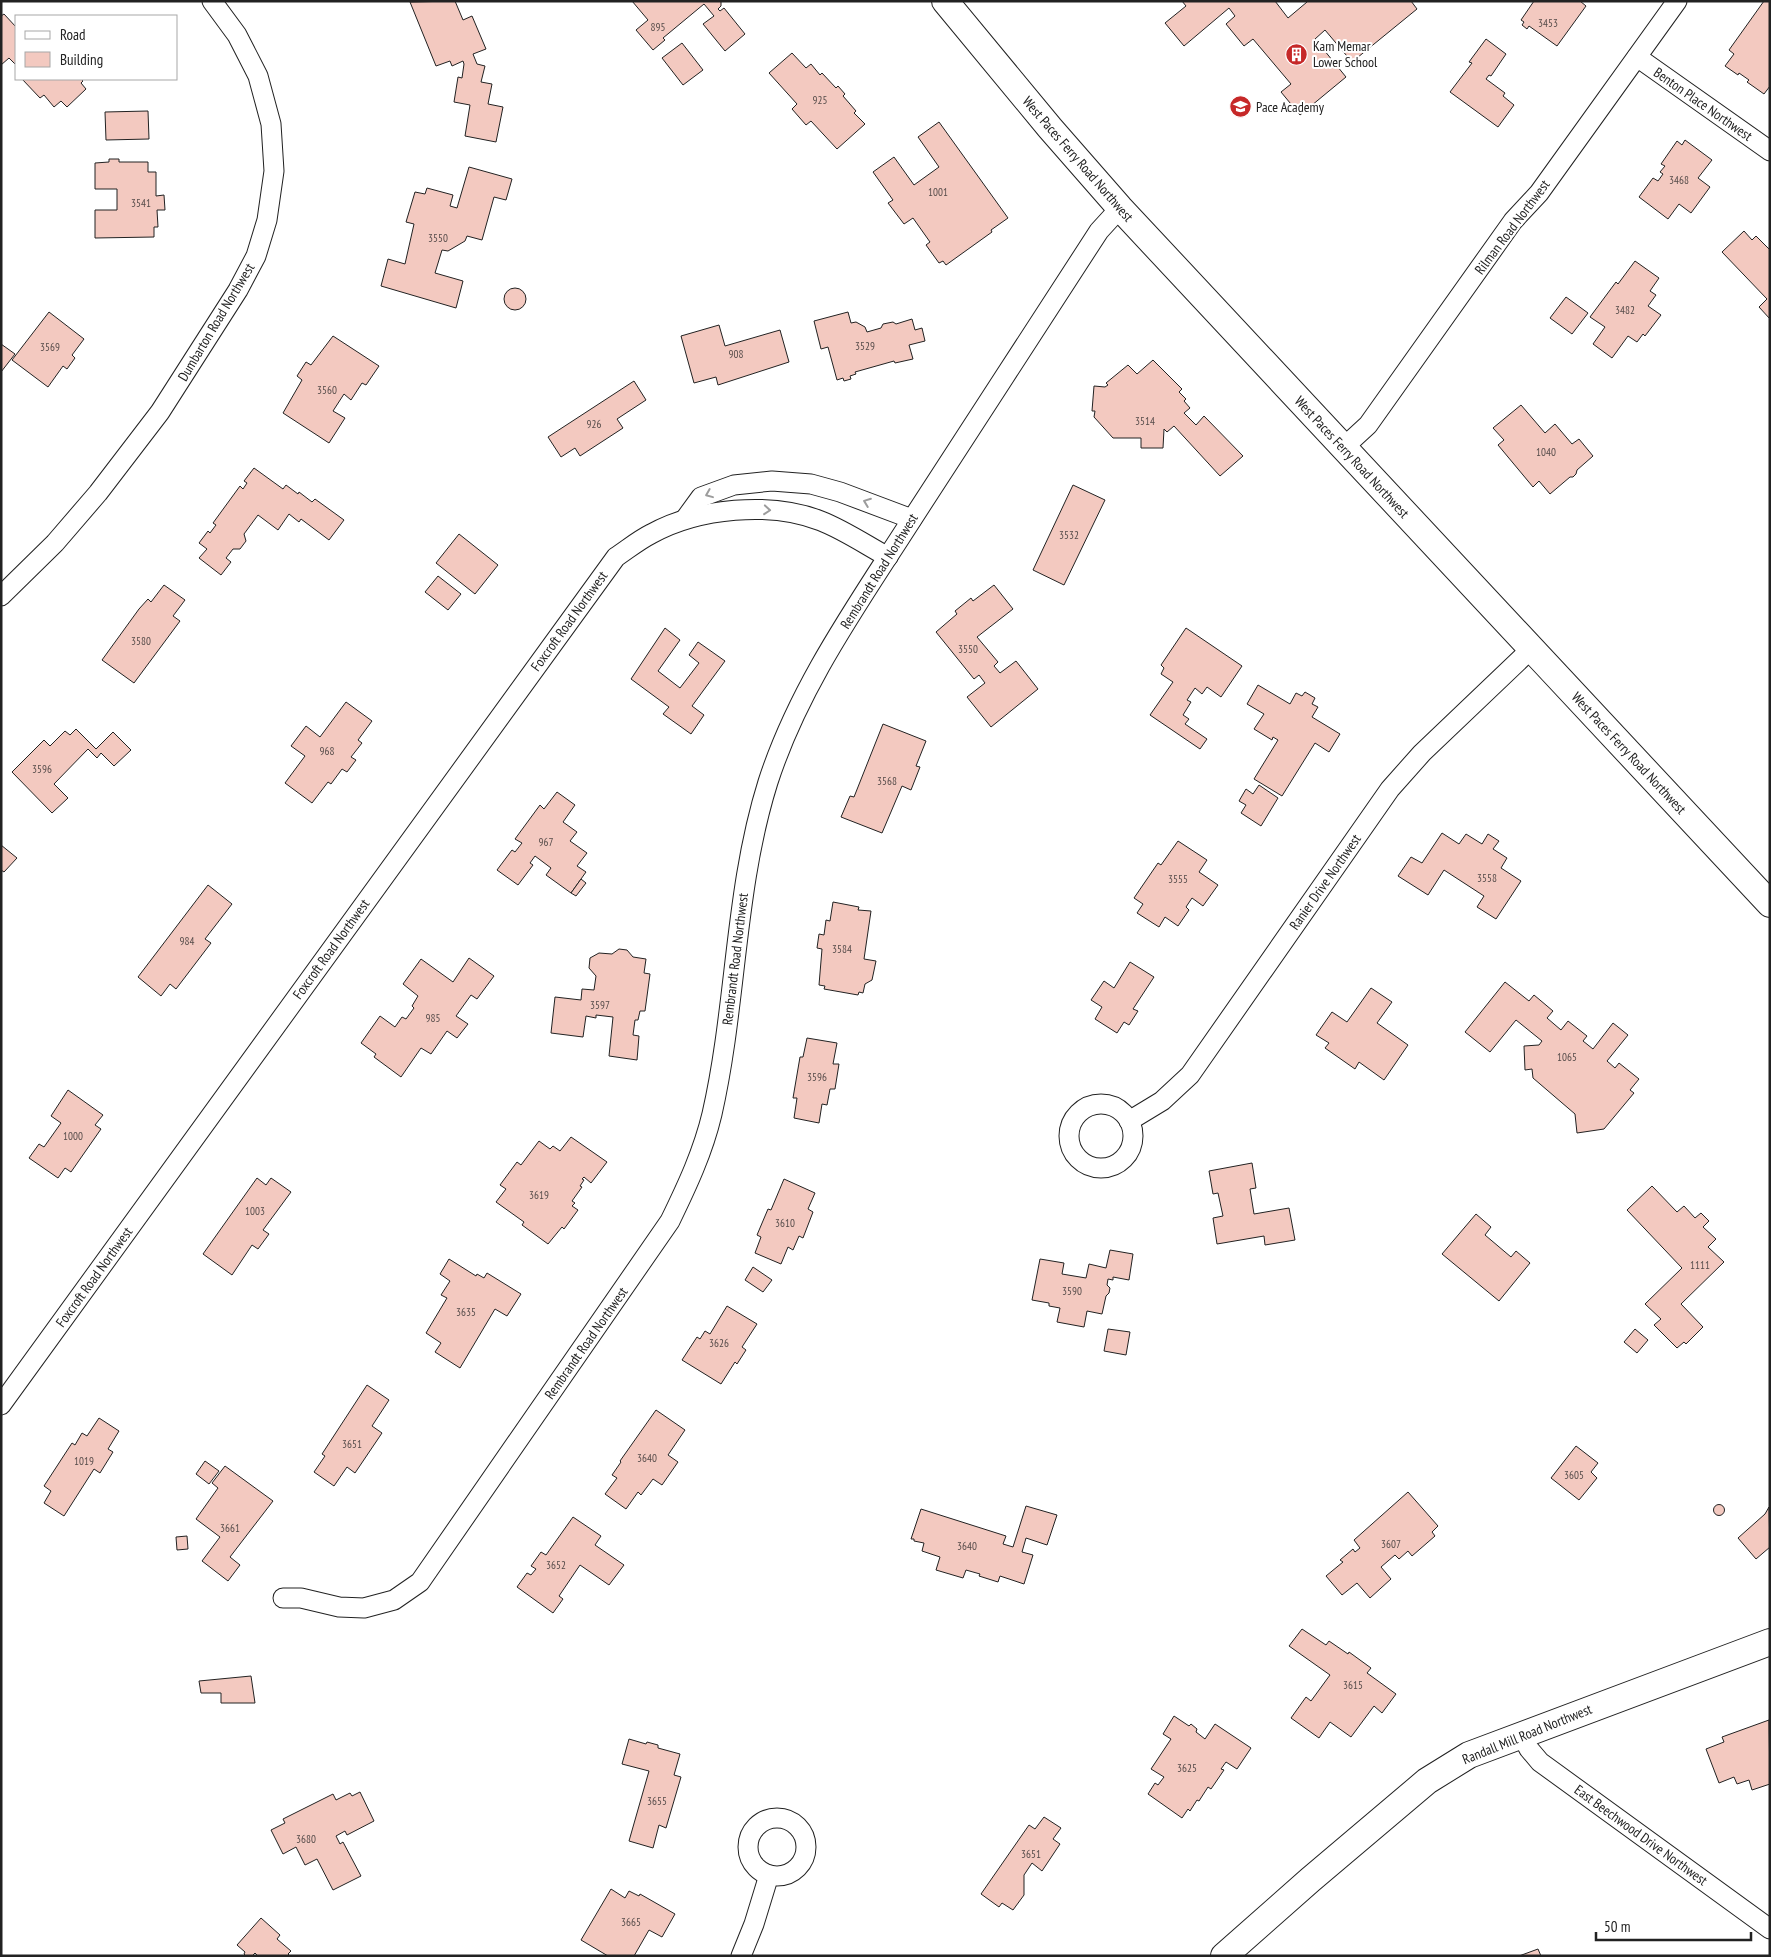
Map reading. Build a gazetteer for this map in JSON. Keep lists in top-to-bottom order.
{
  "streets": {
    "main road": ["West Paces Ferry Road Northwest", "Randall Mill Road Northwest"],
    "street": [
      "Benton Place Northwest",
      "Rilman Road Northwest",
      "Dumbarton Road Northwest",
      "Rembrandt Road Northwest",
      "Foxcroft Road Northwest",
      "Ranier Drive Northwest",
      "East Beechwood Drive Northwest"
    ]
  },
  "crossings": [
    ["Benton Place Northwest", "Rilman Road Northwest"],
    ["West Paces Ferry Road Northwest", "Rilman Road Northwest"],
    ["West Paces Ferry Road Northwest", "Rembrandt Road Northwest"],
    ["West Paces Ferry Road Northwest", "Ranier Drive Northwest"],
    ["Rembrandt Road Northwest", "Foxcroft Road Northwest"],
    ["Randall Mill Road Northwest", "East Beechwood Drive Northwest"]
  ],
  "places": {
    "building": ["Kam Memar Lower School"],
    "school or university": ["Pace Academy"]
  },
  "house_numbers": [
    "3453",
    "895",
    "925",
    "3468",
    "1001",
    "3541",
    "3550",
    "3482",
    "3529",
    "3569",
    "908",
    "3560",
    "3514",
    "926",
    "1040",
    "3532",
    "3580",
    "3550",
    "968",
    "3596",
    "3568",
    "967",
    "3558",
    "3555",
    "984",
    "3584",
    "3597",
    "985",
    "1065",
    "3596",
    "1000",
    "3619",
    "1003",
    "3610",
    "1111",
    "3590",
    "3635",
    "3626",
    "3651",
    "3640",
    "1019",
    "3605",
    "3661",
    "3607",
    "3640",
    "3652",
    "3615",
    "3625",
    "3655",
    "3680",
    "3651",
    "3665"
  ],
  "legend": ["Road", "Building"],
  "scale_bar": "50 m"
}
